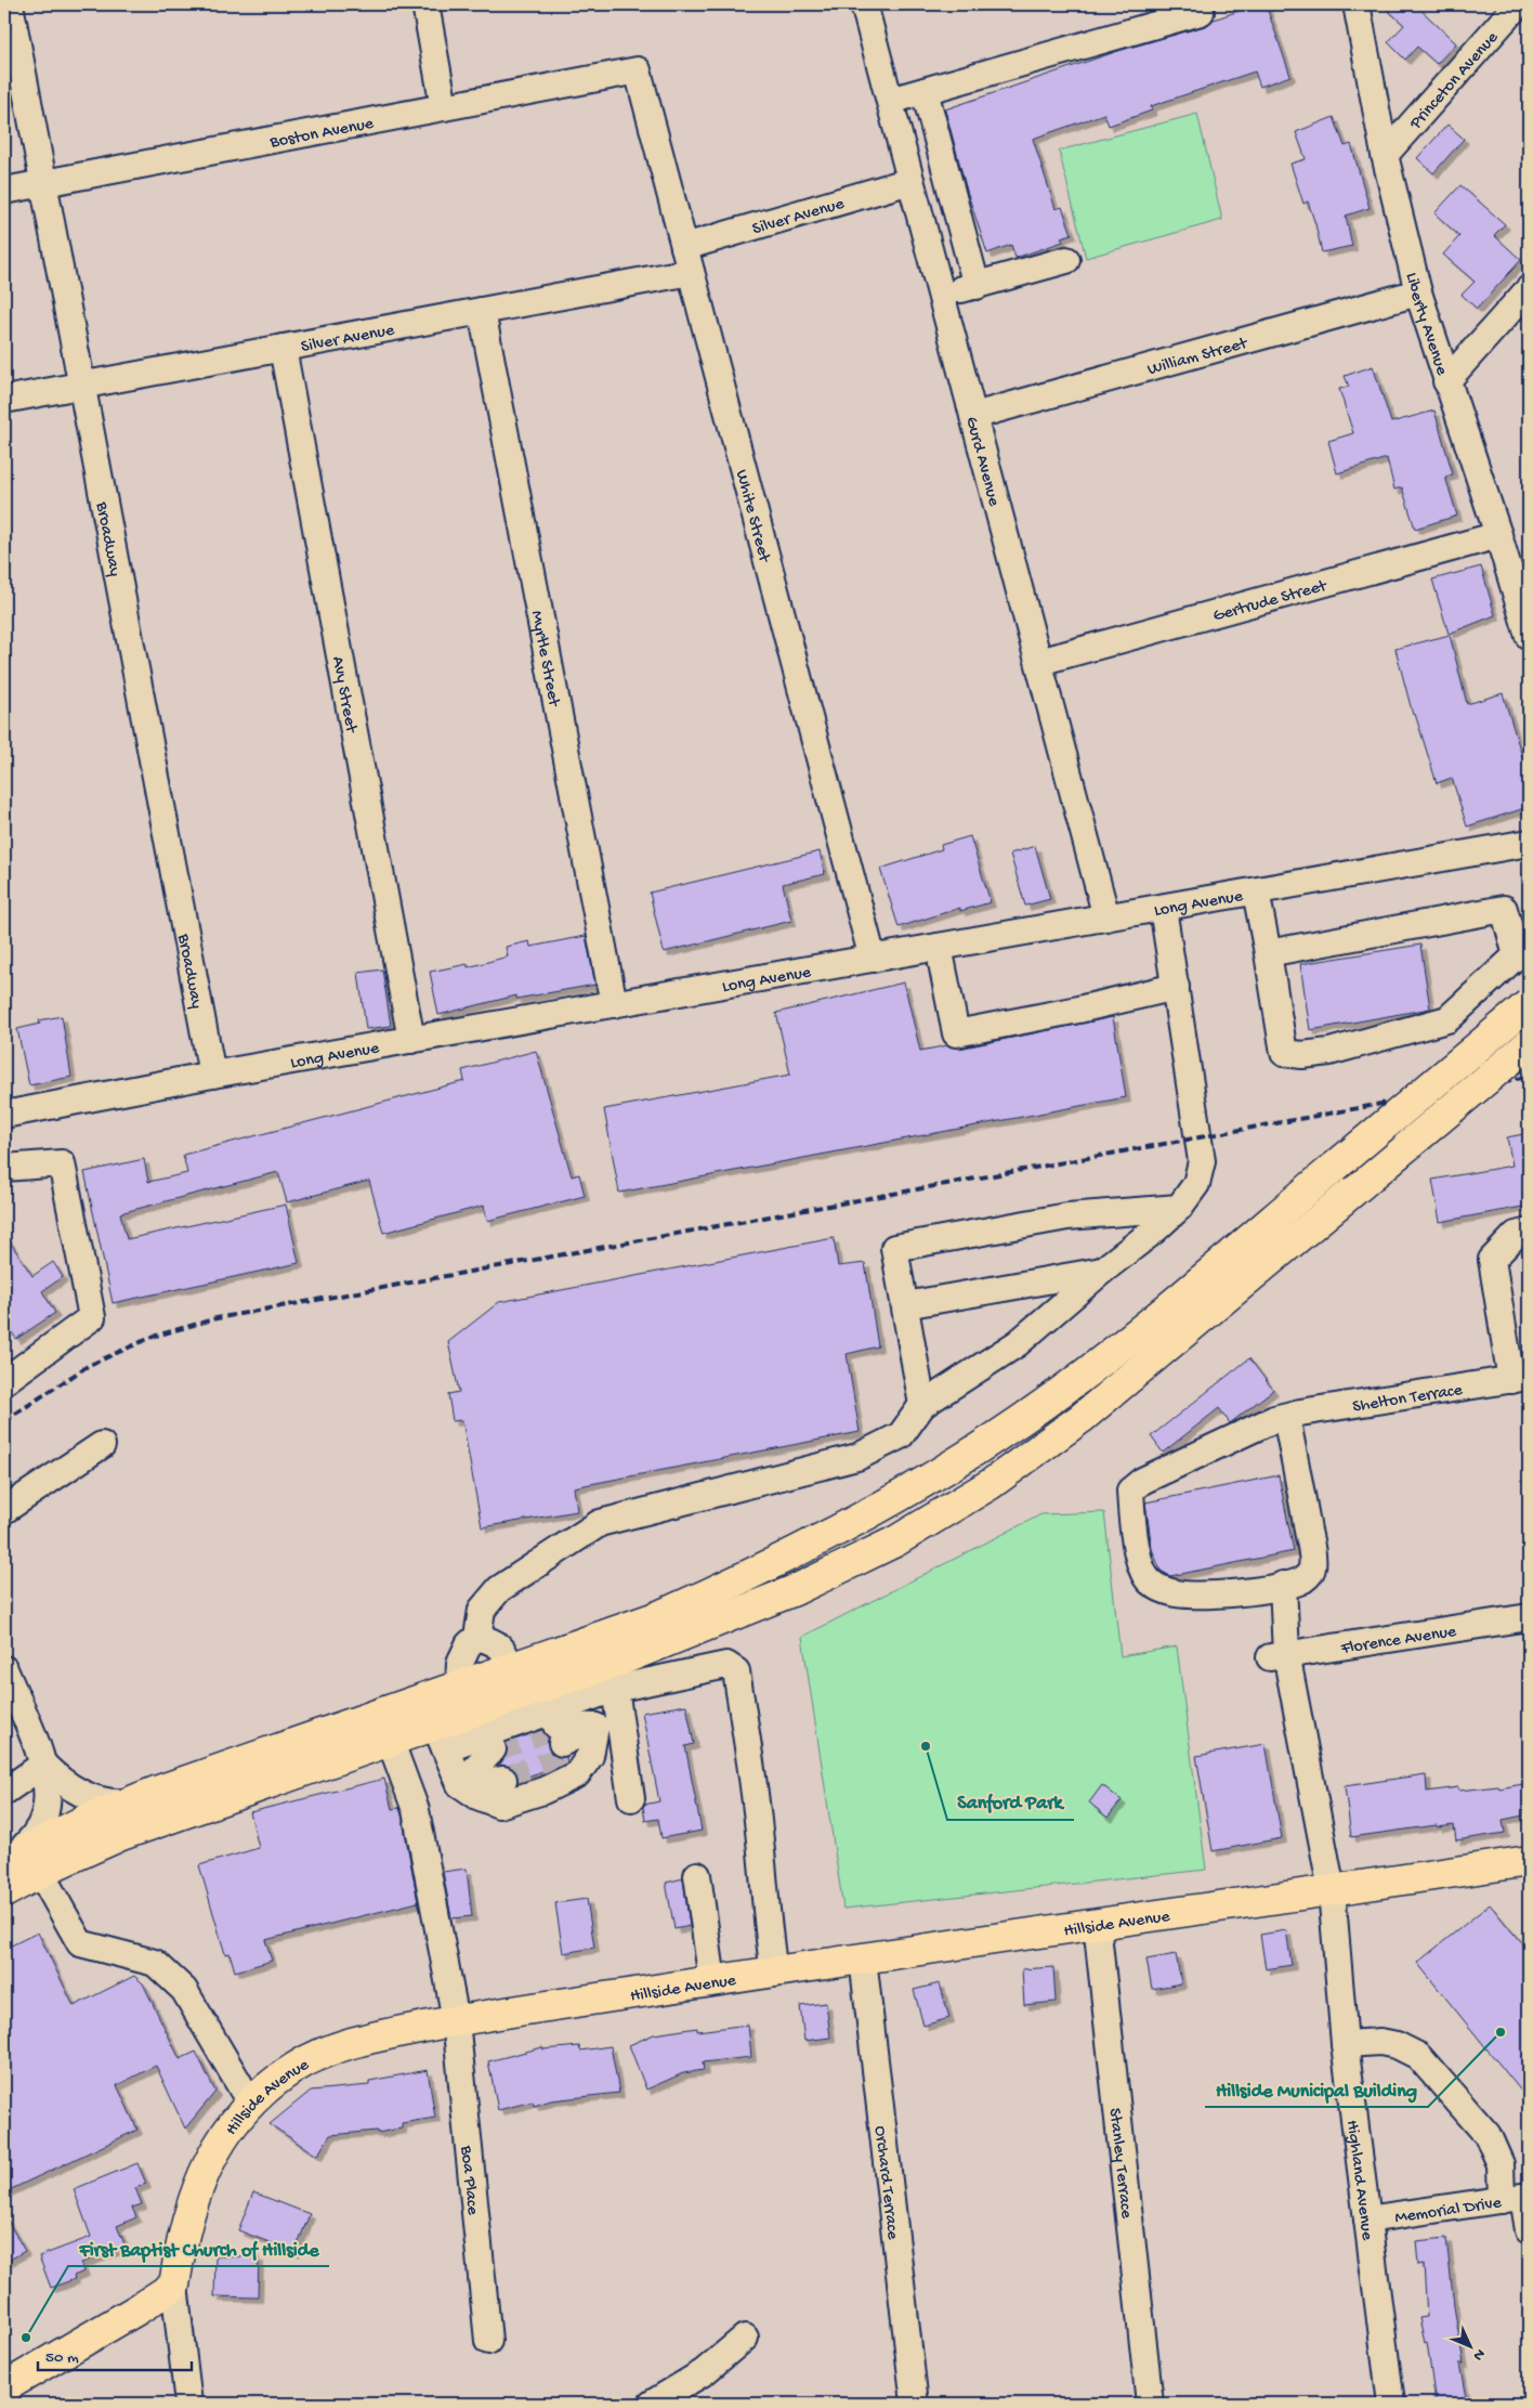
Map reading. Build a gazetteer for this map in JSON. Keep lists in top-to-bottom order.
{
  "streets": {
    "main road": ["Hillside Avenue"],
    "street": [
      "Princeton Avenue",
      "Boston Avenue",
      "Silver Avenue",
      "Liberty Avenue",
      "William Street",
      "Gurd Avenue",
      "White Street",
      "Broadway",
      "Gertrude Street",
      "Myrtle Street",
      "Avy Street",
      "Long Avenue",
      "Shelton Terrace",
      "Florence Avenue",
      "Stanley Terrace",
      "Highland Avenue",
      "Boa Place",
      "Orchard Terrace",
      "Memorial Drive"
    ]
  },
  "crossings": [
    ["Princeton Avenue", "Liberty Avenue"],
    ["Boston Avenue", "White Street"],
    ["Boston Avenue", "Broadway"],
    ["Silver Avenue", "Gurd Avenue"],
    ["Silver Avenue", "White Street"],
    ["Silver Avenue", "Broadway"],
    ["Silver Avenue", "Myrtle Street"],
    ["Silver Avenue", "Avy Street"],
    ["Liberty Avenue", "William Street"],
    ["Liberty Avenue", "Gertrude Street"],
    ["William Street", "Gurd Avenue"],
    ["Gurd Avenue", "Gertrude Street"],
    ["Gurd Avenue", "Long Avenue"],
    ["White Street", "Long Avenue"],
    ["Broadway", "Long Avenue"],
    ["Myrtle Street", "Long Avenue"],
    ["Avy Street", "Long Avenue"],
    ["Shelton Terrace", "Highland Avenue"],
    ["Florence Avenue", "Highland Avenue"],
    ["Hillside Avenue", "Stanley Terrace"],
    ["Hillside Avenue", "Highland Avenue"],
    ["Hillside Avenue", "Boa Place"],
    ["Hillside Avenue", "Orchard Terrace"],
    ["Highland Avenue", "Memorial Drive"]
  ],
  "places": ["Sanford Park", "Hillside Municipal Building", "First Baptist Church of Hillside"],
  "scale_bar": "50 m",
  "north": "bottom right"
}
